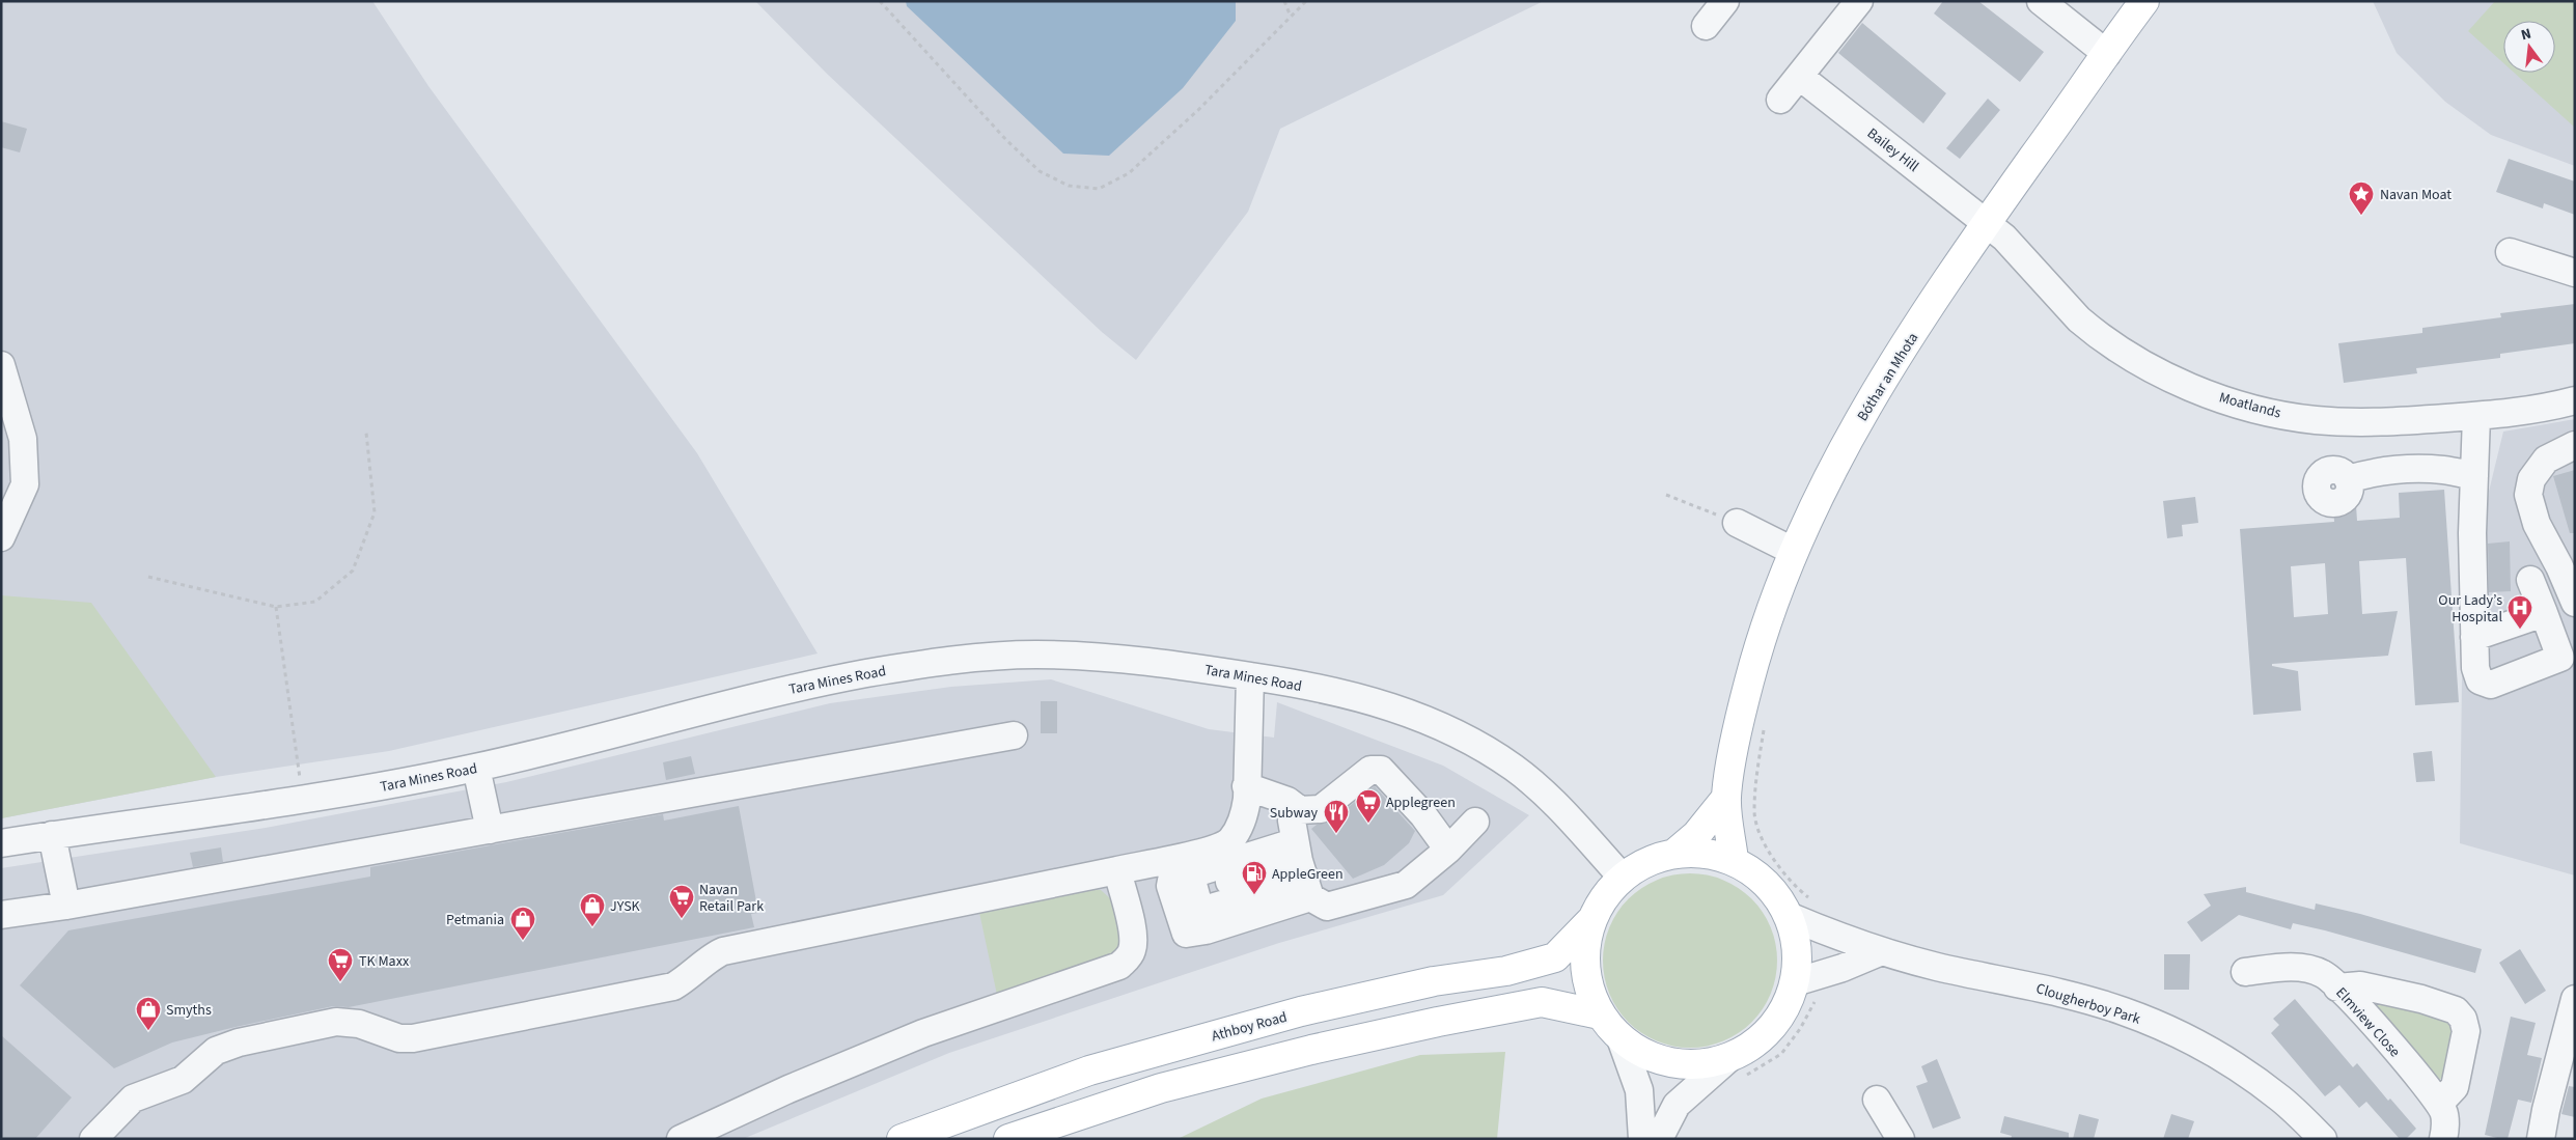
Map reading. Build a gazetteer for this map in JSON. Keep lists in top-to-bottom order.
{
  "streets": {
    "main road": ["Bóthar an Mhota", "Athboy Road"],
    "street": [
      "Bailey Hill",
      "Moatlands",
      "Tara Mines Road",
      "Clougherboy Park",
      "Elmview Close"
    ]
  },
  "crossings": [
    ["Bailey Hill", "Bóthar an Mhota"],
    ["Bailey Hill", "Moatlands"],
    ["Bóthar an Mhota", "Moatlands"]
  ],
  "places": {
    "place": ["Navan Moat"],
    "hospital": ["Our Lady’s Hospital"],
    "supermarket": ["Applegreen", "Navan Retail Park", "TK Maxx"],
    "restaurant": ["Subway"],
    "fuel station": ["AppleGreen"],
    "shop": ["JYSK", "Petmania", "Smyths"]
  },
  "north": "top"
}
